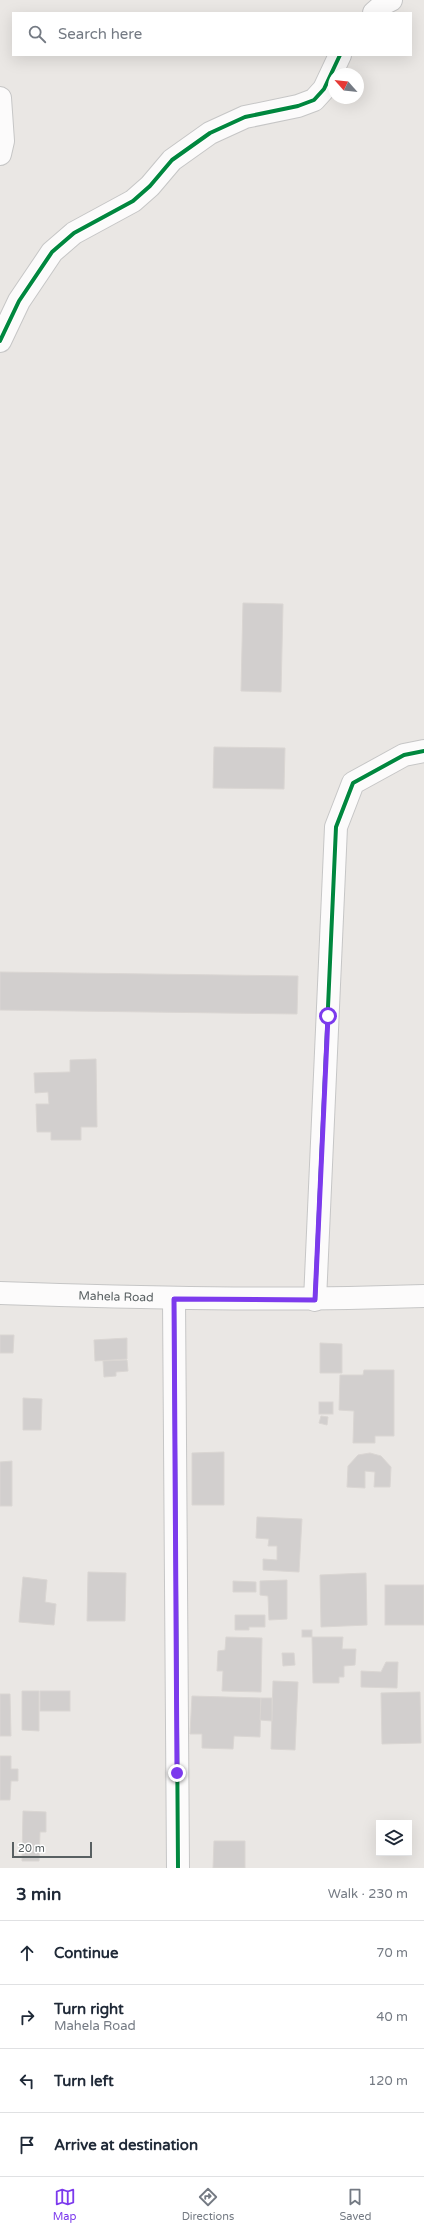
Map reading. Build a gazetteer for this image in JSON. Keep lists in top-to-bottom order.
{
  "streets": {
    "street": ["Mahela Road"]
  },
  "scale_bar": "20 m",
  "north": "top left",
  "page": {
    "search": "Search here",
    "scale": "20 m",
    "heading": ["3 min", "Walk · 230 m"],
    "list": [
      ["Continue", "70 m"],
      ["Turn right", "Mahela Road", "40 m"],
      ["Turn left", "120 m"],
      "Arrive at destination"
    ],
    "nav": ["Map", "Directions", "Saved"]
  }
}
